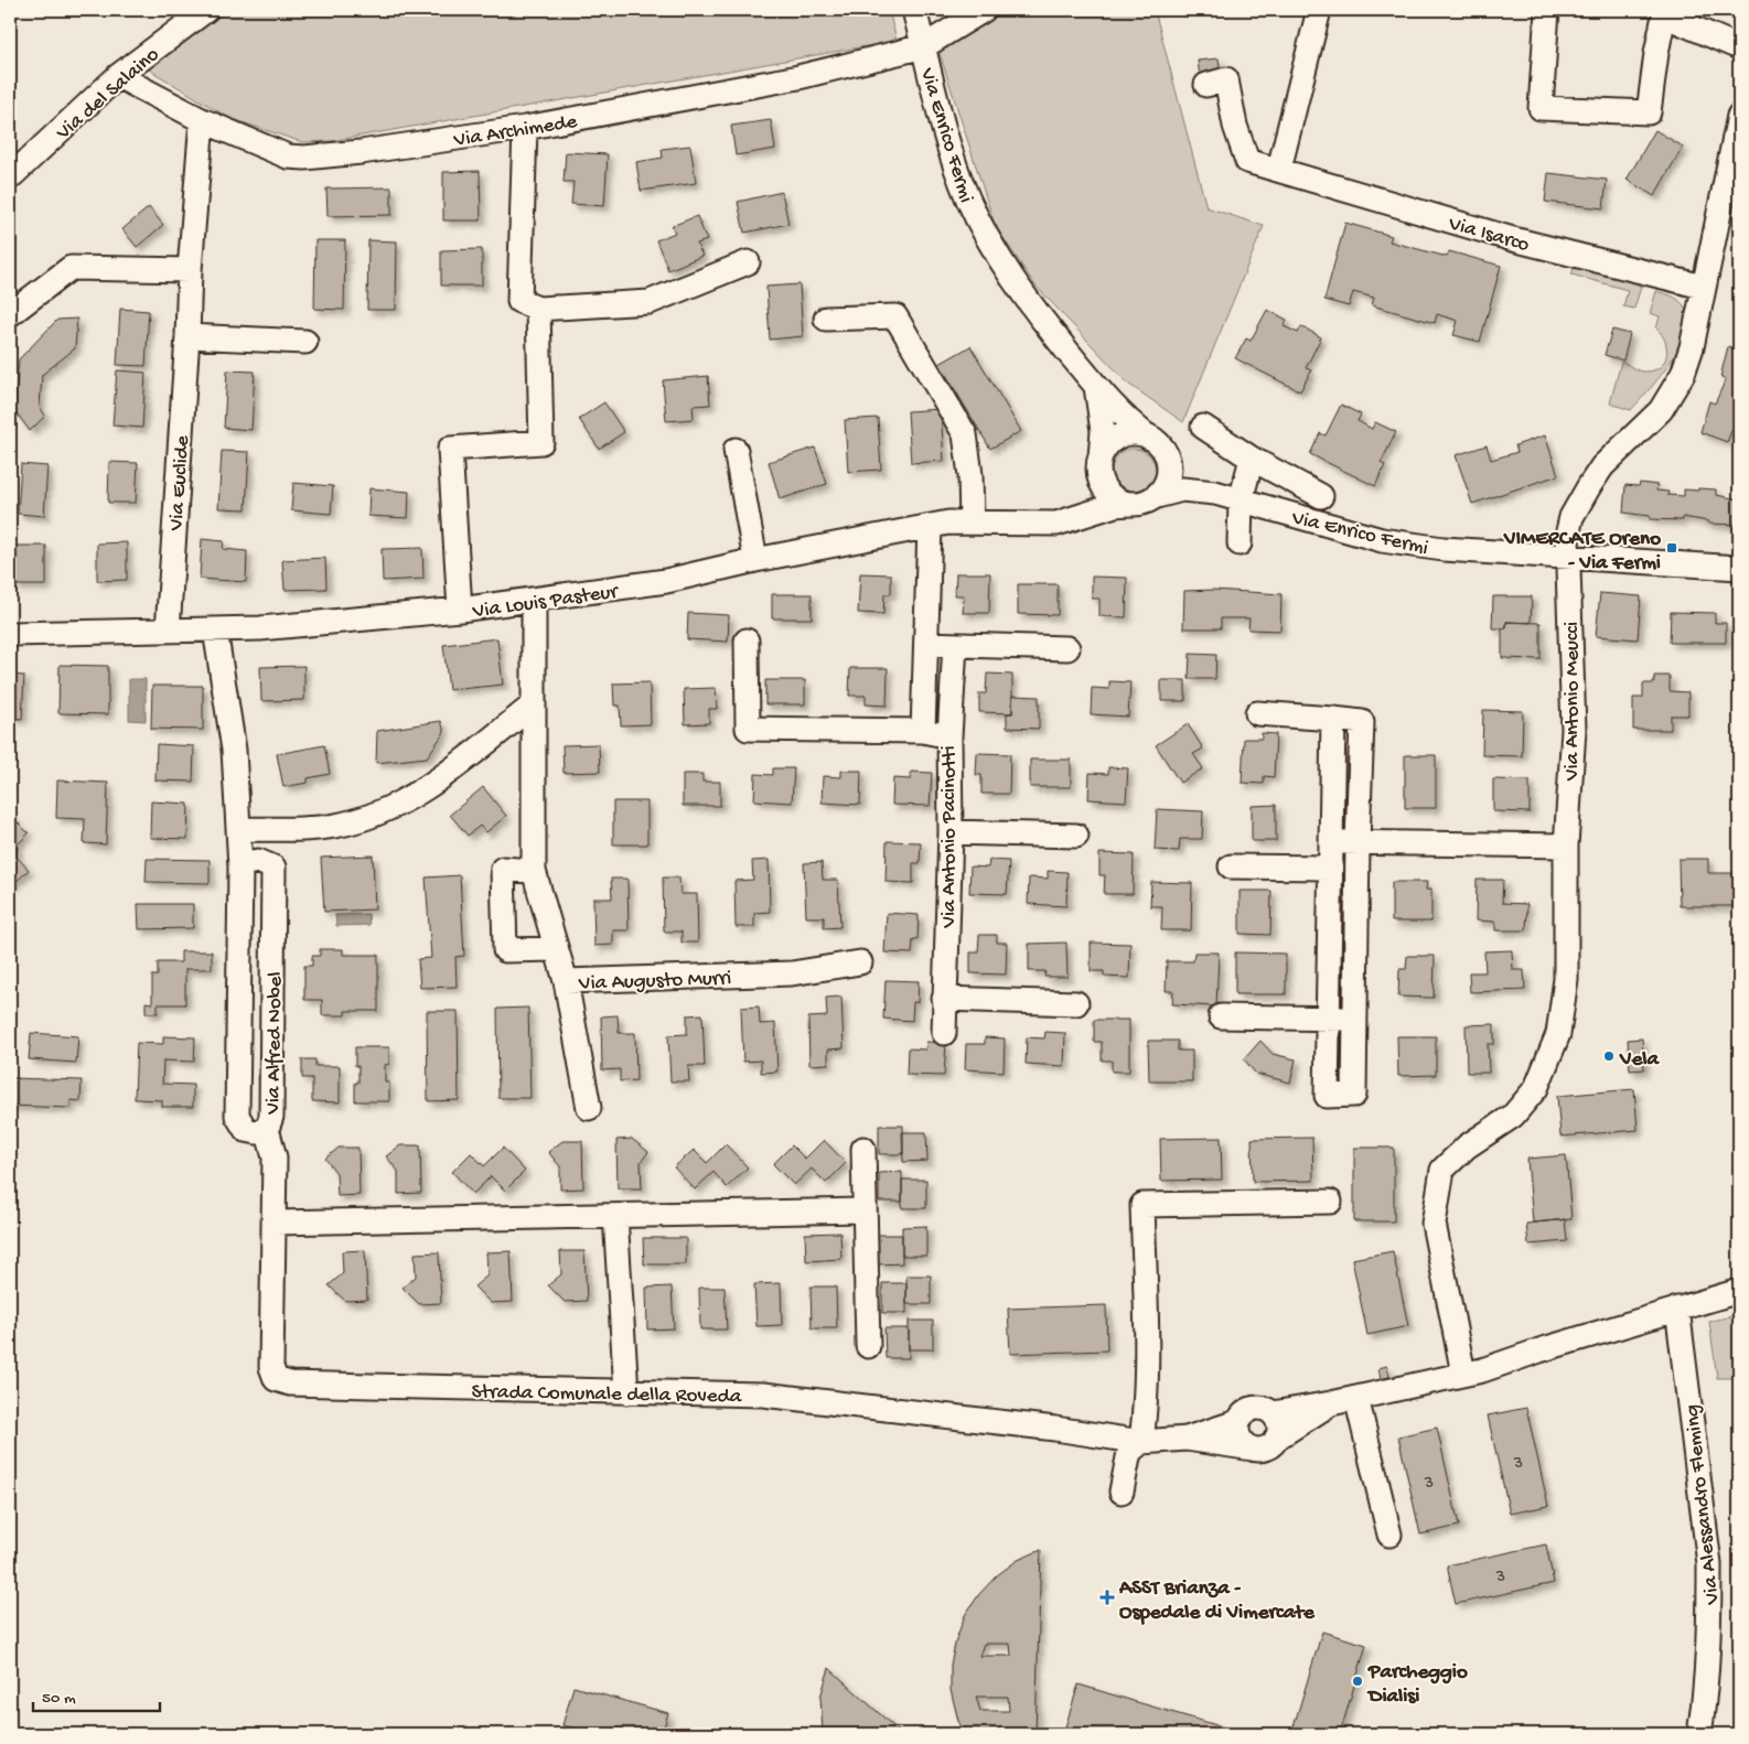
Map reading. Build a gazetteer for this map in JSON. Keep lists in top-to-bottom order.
{
  "streets": {
    "street": [
      "Via del Salaino",
      "Via Archimede",
      "Via Enrico Fermi",
      "Via Isarco",
      "Via Euclide",
      "Via Louis Pasteur",
      "Via Antonio Meucci",
      "Via Antonio Pacinotti",
      "Via Augusto Murri",
      "Via Alfred Nobel",
      "Strada Comunale della Roveda",
      "Via Alessandro Fleming"
    ]
  },
  "crossings": [
    ["Via del Salaino", "Via Archimede"],
    ["Via Archimede", "Via Enrico Fermi"],
    ["Via Archimede", "Via Euclide"],
    ["Via Enrico Fermi", "Via Louis Pasteur"],
    ["Via Enrico Fermi", "Via Antonio Meucci"],
    ["Via Euclide", "Via Louis Pasteur"],
    ["Via Louis Pasteur", "Via Antonio Pacinotti"],
    ["Via Louis Pasteur", "Via Augusto Murri"],
    ["Via Louis Pasteur", "Via Alfred Nobel"],
    ["Via Antonio Meucci", "Strada Comunale della Roveda"],
    ["Via Alfred Nobel", "Strada Comunale della Roveda"]
  ],
  "places": {
    "transit": ["VIMERCATE Oreno - Via Fermi"],
    "other": ["Vela", "Parcheggio Dialisi"],
    "health": ["ASST Brianza - Ospedale di Vimercate"]
  },
  "house_numbers": ["3", "3", "3"],
  "scale_bar": "50 m"
}
